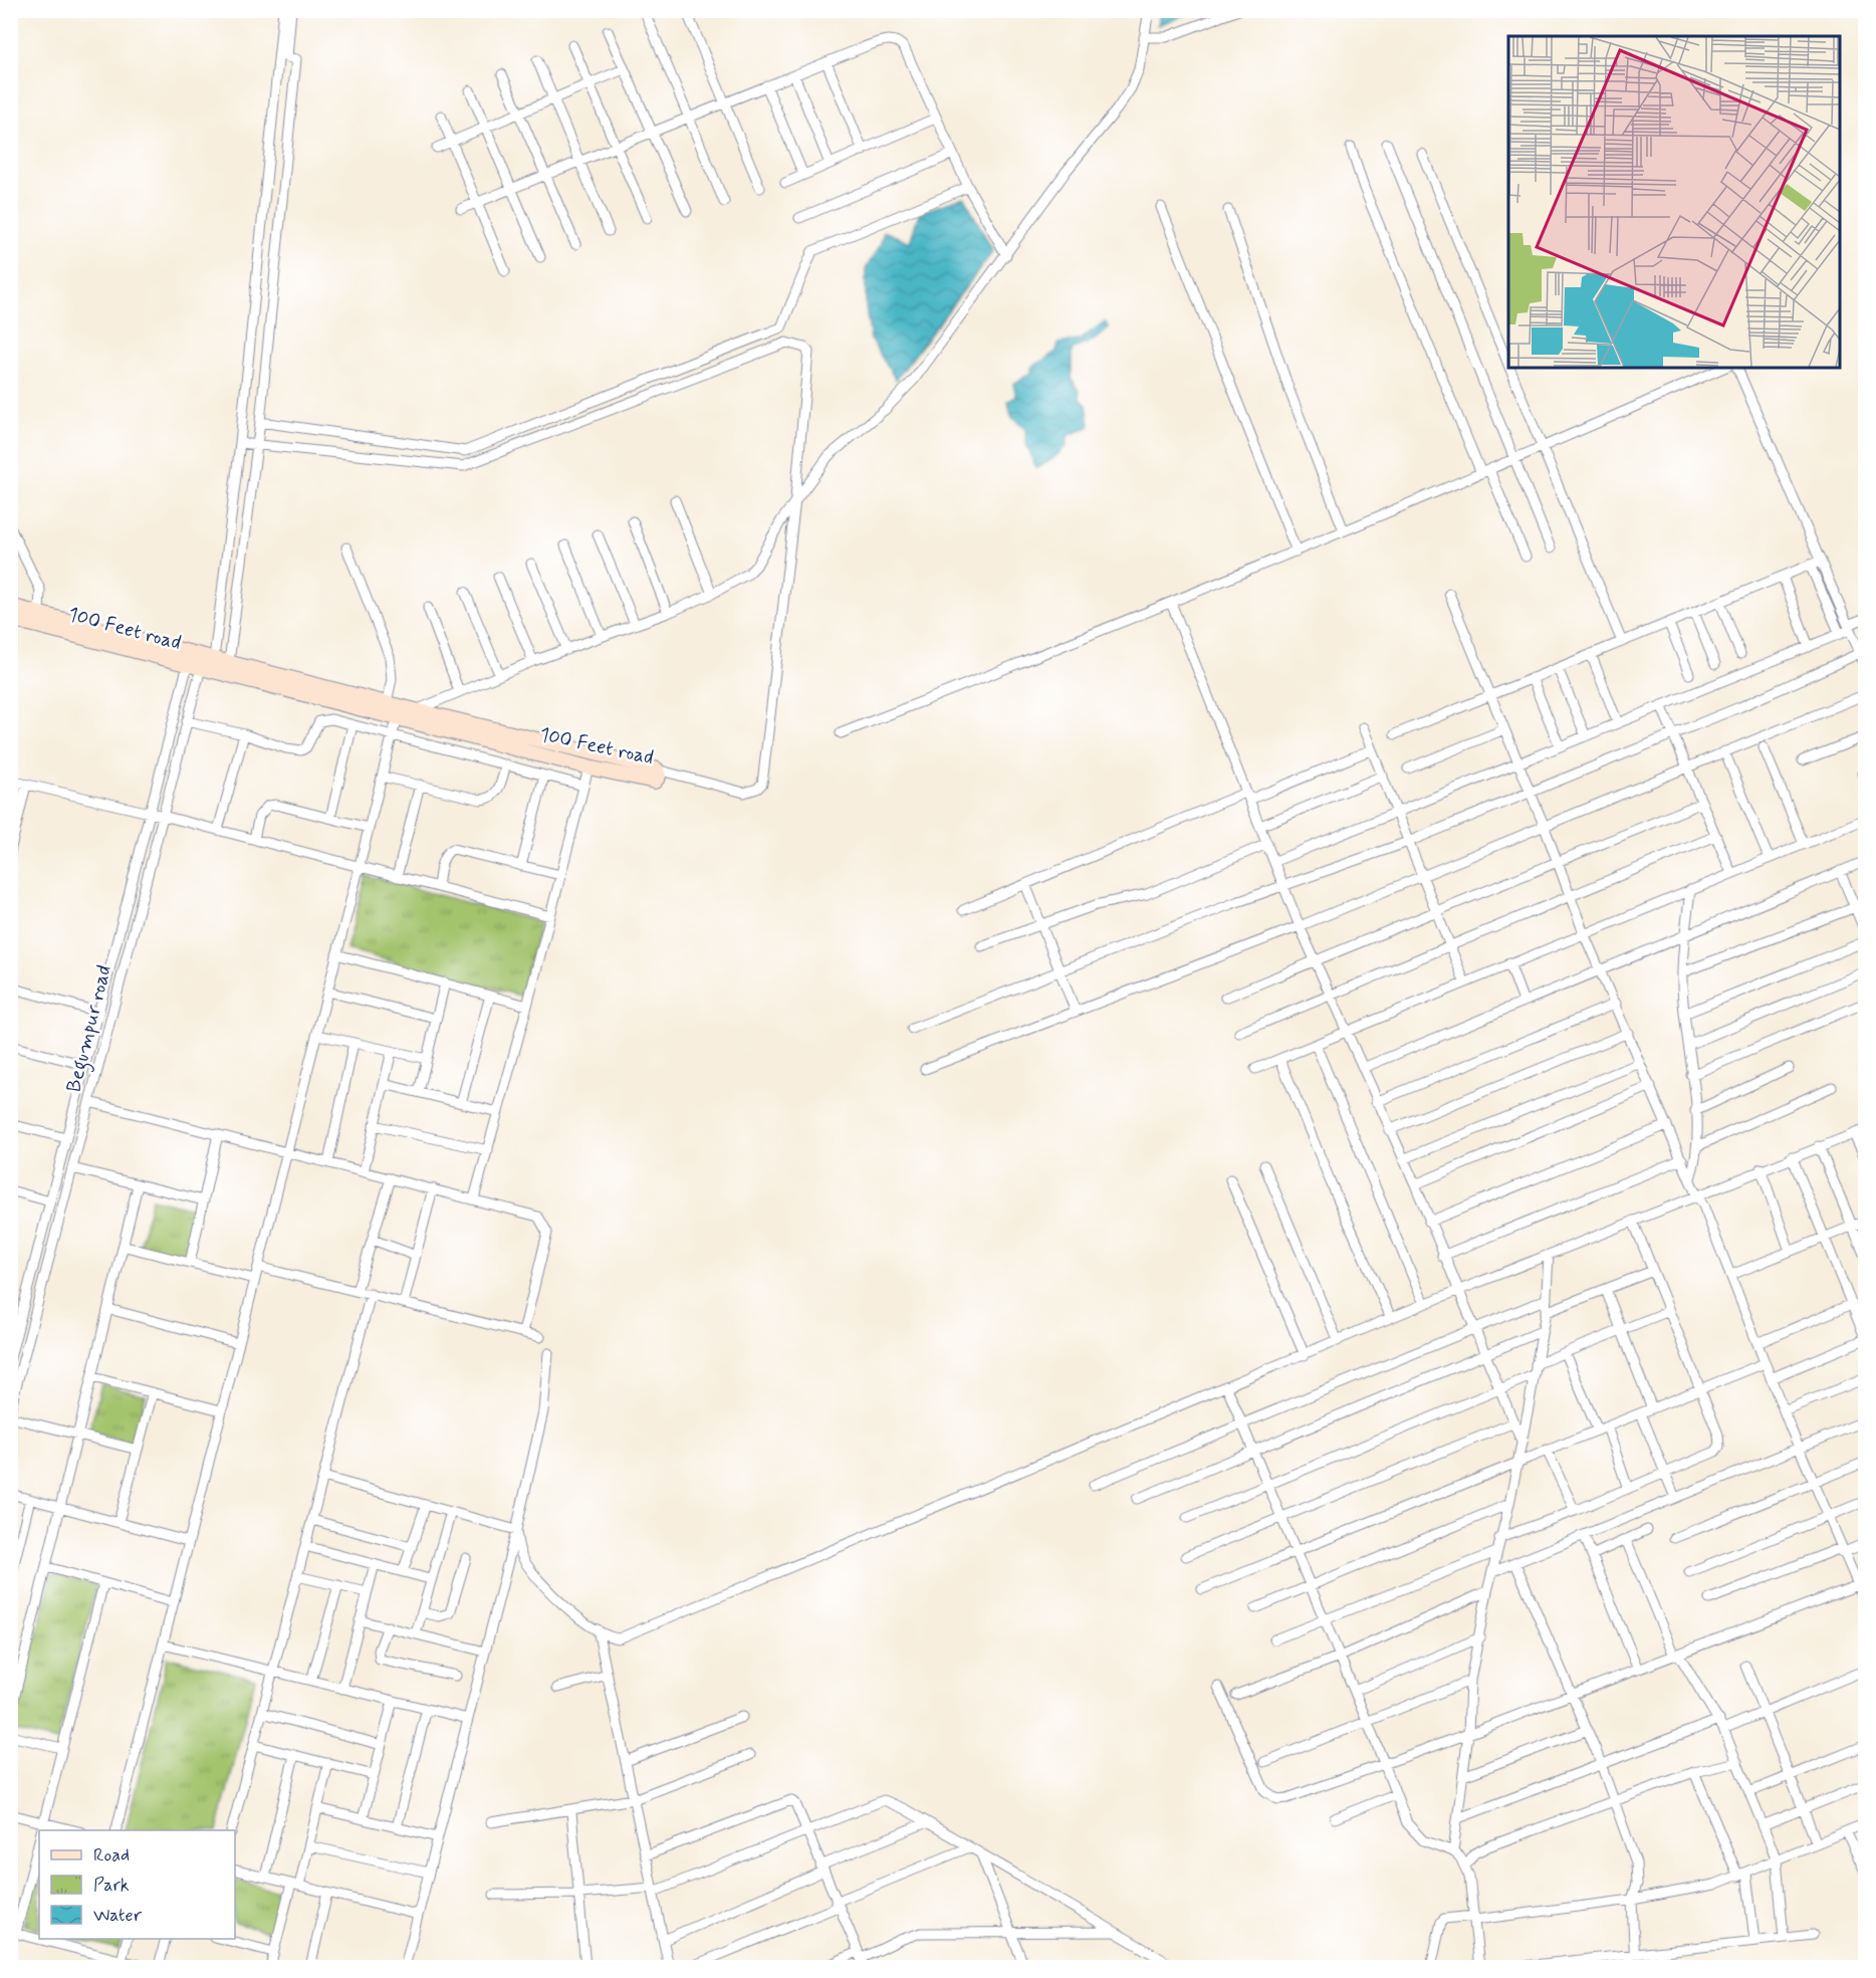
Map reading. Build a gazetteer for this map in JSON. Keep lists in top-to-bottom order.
{
  "streets": {
    "street": ["100 Feet road", "Begumpur road"]
  },
  "crossings": [
    ["100 Feet road", "Begumpur road"]
  ],
  "legend": ["Road", "Park", "Water"]
}
